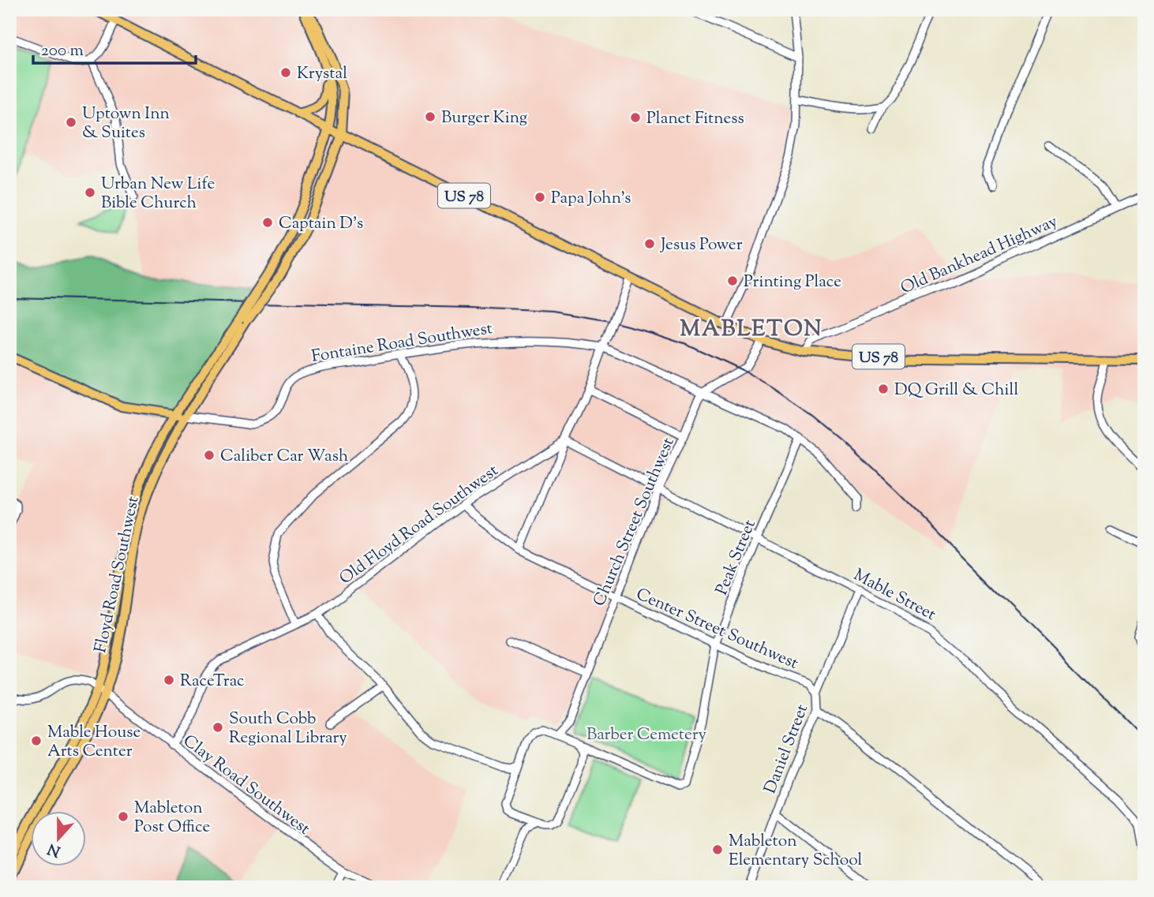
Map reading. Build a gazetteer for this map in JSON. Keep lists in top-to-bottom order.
{
  "streets": {
    "main road": ["US 78", "Fontaine Road Southwest", "Floyd Road Southwest"],
    "street": [
      "Old Bankhead Highway",
      "Church Street Southwest",
      "Old Floyd Road Southwest",
      "Peak Street",
      "Mable Street",
      "Center Street Southwest",
      "Daniel Street",
      "Clay Road Southwest"
    ]
  },
  "crossings": [
    ["US 78", "Old Bankhead Highway"],
    ["US 78", "Floyd Road Southwest"],
    ["Fontaine Road Southwest", "Church Street Southwest"],
    ["Fontaine Road Southwest", "Peak Street"],
    ["Fontaine Road Southwest", "Floyd Road Southwest"],
    ["Church Street Southwest", "Mable Street"],
    ["Church Street Southwest", "Center Street Southwest"],
    ["Old Floyd Road Southwest", "Mable Street"],
    ["Old Floyd Road Southwest", "Center Street Southwest"],
    ["Old Floyd Road Southwest", "Clay Road Southwest"],
    ["Peak Street", "Mable Street"],
    ["Peak Street", "Center Street Southwest"],
    ["Floyd Road Southwest", "Clay Road Southwest"],
    ["Mable Street", "Daniel Street"],
    ["Center Street Southwest", "Daniel Street"]
  ],
  "districts": ["MABLETON"],
  "parks": ["Barber Cemetery"],
  "places": [
    "Krystal",
    "Burger King",
    "Planet Fitness",
    "Uptown Inn & Suites",
    "Urban New Life Bible Church",
    "Papa John's",
    "Captain D's",
    "Jesus Power",
    "Printing Place",
    "DQ Grill & Chill",
    "Caliber Car Wash",
    "RaceTrac",
    "South Cobb Regional Library",
    "Mable House Arts Center",
    "Mableton Post Office",
    "Mableton Elementary School"
  ],
  "scale_bar": "200 m",
  "north": "bottom"
}
